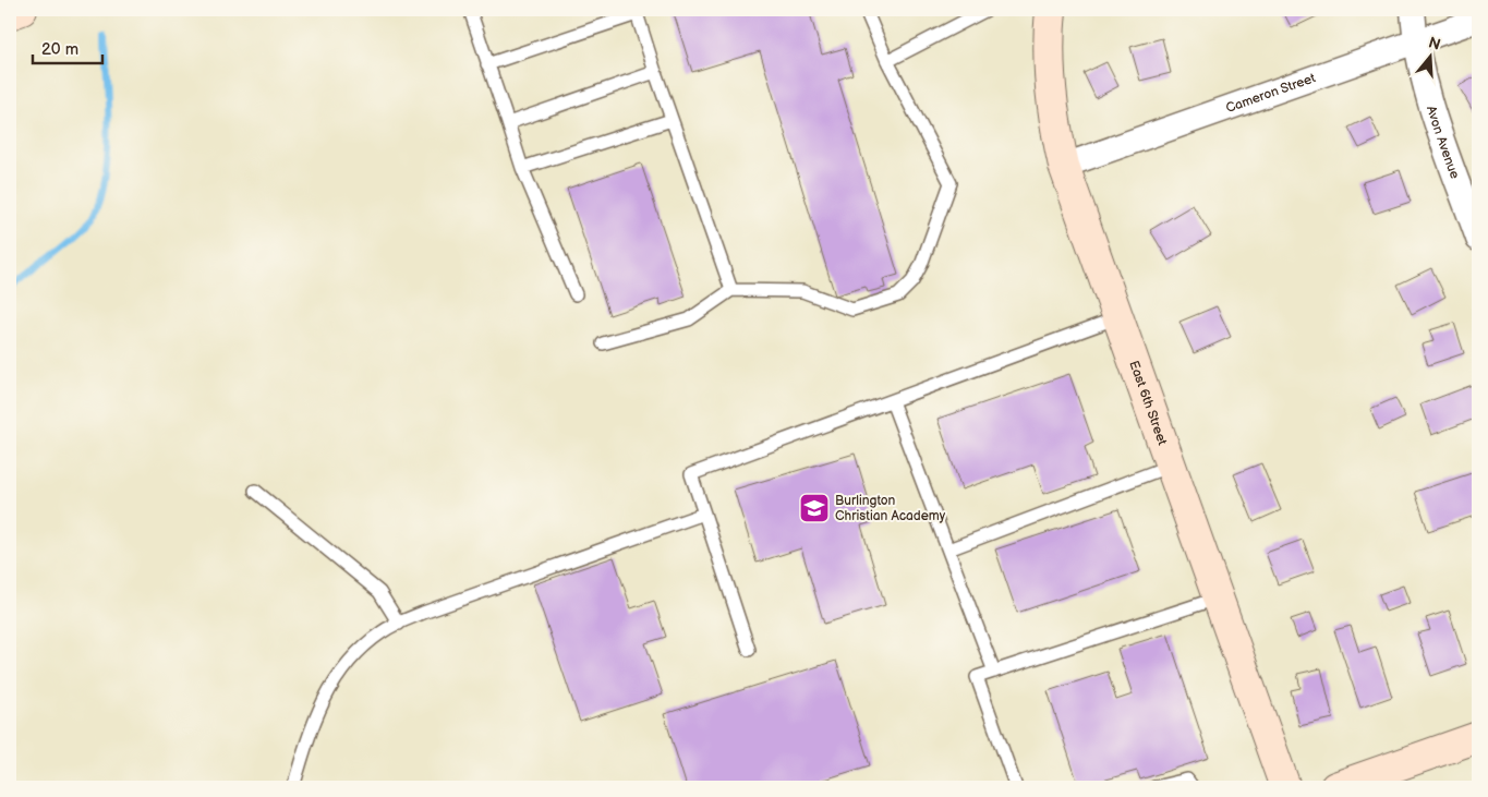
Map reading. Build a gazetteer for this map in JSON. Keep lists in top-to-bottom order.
{
  "streets": {
    "street": ["Cameron Street", "Avon Avenue", "East 6th Street"]
  },
  "crossings": [
    ["Cameron Street", "Avon Avenue"],
    ["Cameron Street", "East 6th Street"]
  ],
  "places": {
    "school or university": ["Burlington Christian Academy"]
  },
  "scale_bar": "20 m",
  "north": "top"
}
